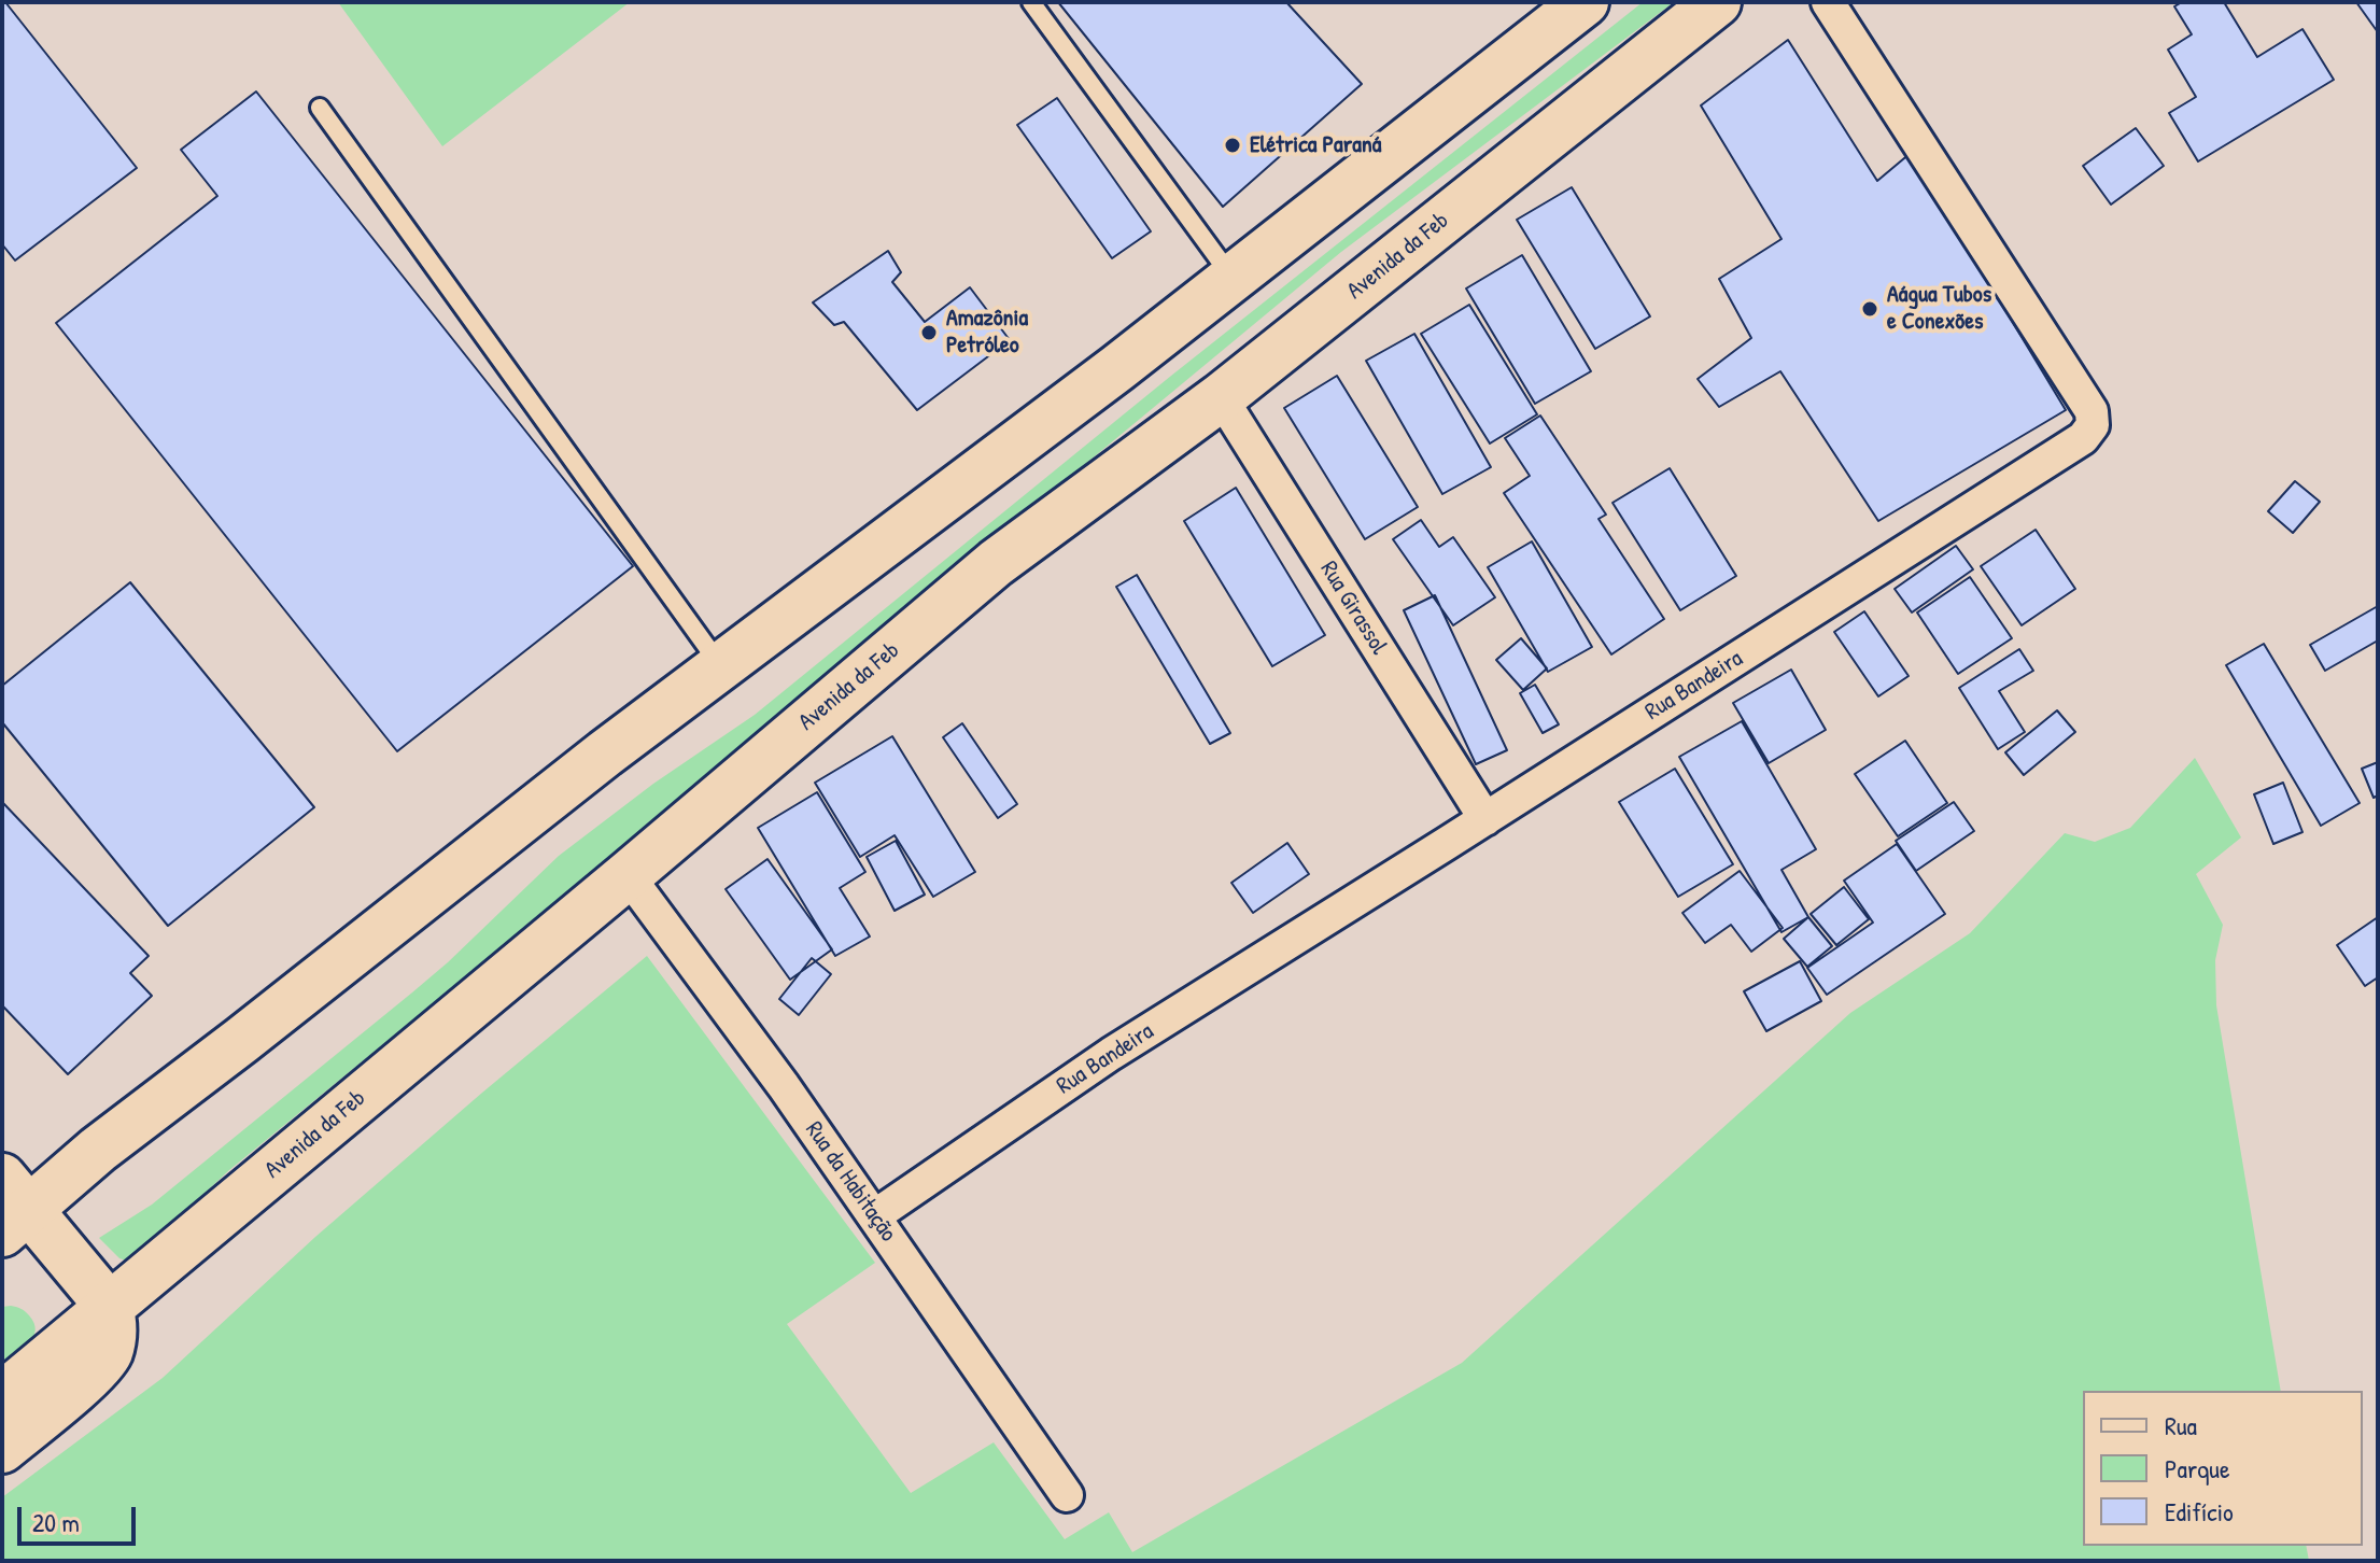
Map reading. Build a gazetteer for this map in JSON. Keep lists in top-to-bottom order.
{
  "streets": {
    "main road": ["Avenida da Feb"],
    "street": ["Rua Girassol", "Rua Bandeira", "Rua da Habitação"]
  },
  "crossings": [
    ["Avenida da Feb", "Rua Girassol"],
    ["Avenida da Feb", "Rua da Habitação"],
    ["Rua Girassol", "Rua Bandeira"],
    ["Rua Bandeira", "Rua da Habitação"]
  ],
  "places": ["Elétrica Paraná", "Aágua Tubos e Conexões", "Amazônia Petróleo"],
  "legend": ["Rua", "Parque", "Edifício"],
  "scale_bar": "20 m"
}
